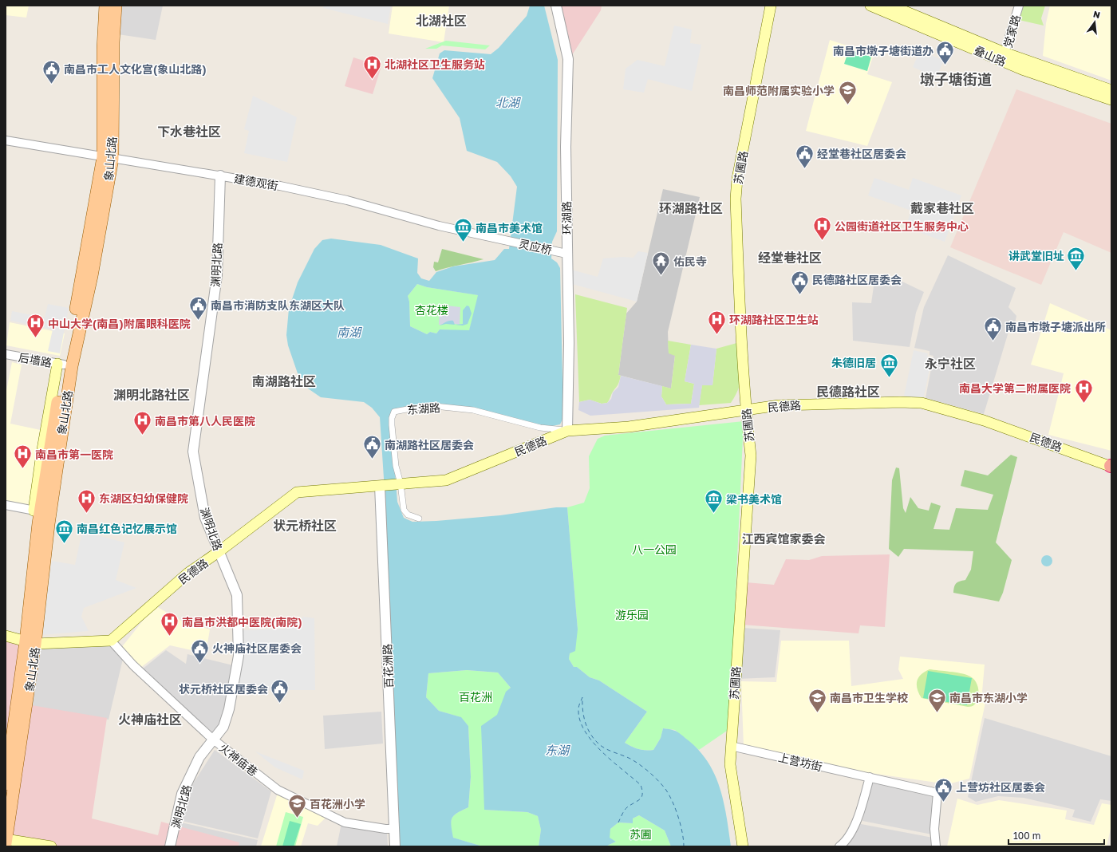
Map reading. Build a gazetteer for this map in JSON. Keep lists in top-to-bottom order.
{
  "streets": {
    "main road": [
      "叠山路",
      "象山北路",
      "苏圃路",
      "民德路"
    ],
    "street": [
      "党家路",
      "建德观街",
      "环湖路",
      "灵应桥",
      "渊明北路",
      "后墙路",
      "东湖路",
      "百花洲路",
      "火神庙巷",
      "上营坊街"
    ]
  },
  "crossings": [
    ["党家路", "叠山路"],
    ["象山北路", "建德观街"],
    ["象山北路", "后墙路"],
    ["苏圃路", "民德路"],
    ["苏圃路", "上营坊街"],
    ["建德观街", "灵应桥"],
    ["建德观街", "渊明北路"],
    ["环湖路", "灵应桥"],
    ["环湖路", "民德路"],
    ["环湖路", "东湖路"],
    ["渊明北路", "民德路"],
    ["渊明北路", "火神庙巷"],
    ["民德路", "东湖路"],
    ["民德路", "百花洲路"],
    ["民德路", "火神庙巷"],
    ["百花洲路", "火神庙巷"]
  ],
  "districts": [
    "北湖社区",
    "墩子塘街道",
    "下水巷社区",
    "环湖路社区",
    "戴家巷社区",
    "经堂巷社区",
    "永宁社区",
    "南湖路社区",
    "民德路社区",
    "渊明北路社区",
    "状元桥社区",
    "江西宾馆家委会",
    "火神庙社区"
  ],
  "water": ["北湖", "南湖", "东湖"],
  "parks": [
    "杏花楼",
    "八一公园",
    "游乐园",
    "百花洲",
    "苏圃"
  ],
  "places": {
    "public building": [
      "南昌市墩子塘街道办",
      "南昌市工人文化宫(象山北路)",
      "经堂巷社区居委会",
      "民德路社区居委会",
      "南昌市消防支队东湖区大队",
      "南昌市墩子塘派出所",
      "南湖路社区居委会",
      "火神庙社区居委会",
      "状元桥社区居委会",
      "上营坊社区居委会"
    ],
    "hospital": [
      "北湖社区卫生服务站",
      "公园街道社区卫生服务中心",
      "环湖路社区卫生站",
      "中山大学(南昌)附属眼科医院",
      "南昌大学第二附属医院",
      "南昌市第八人民医院",
      "南昌市第一医院",
      "东湖区妇幼保健院",
      "南昌市洪都中医院(南院)"
    ],
    "school or university": [
      "南昌师范附属实验小学",
      "南昌市卫生学校",
      "南昌市东湖小学",
      "百花洲小学"
    ],
    "museum": [
      "南昌市美术馆",
      "讲武堂旧址",
      "朱德旧居",
      "梁书美术馆",
      "南昌红色记忆展示馆"
    ],
    "temple": ["佑民寺"]
  },
  "scale_bar": "100 m",
  "north": "top"
}
